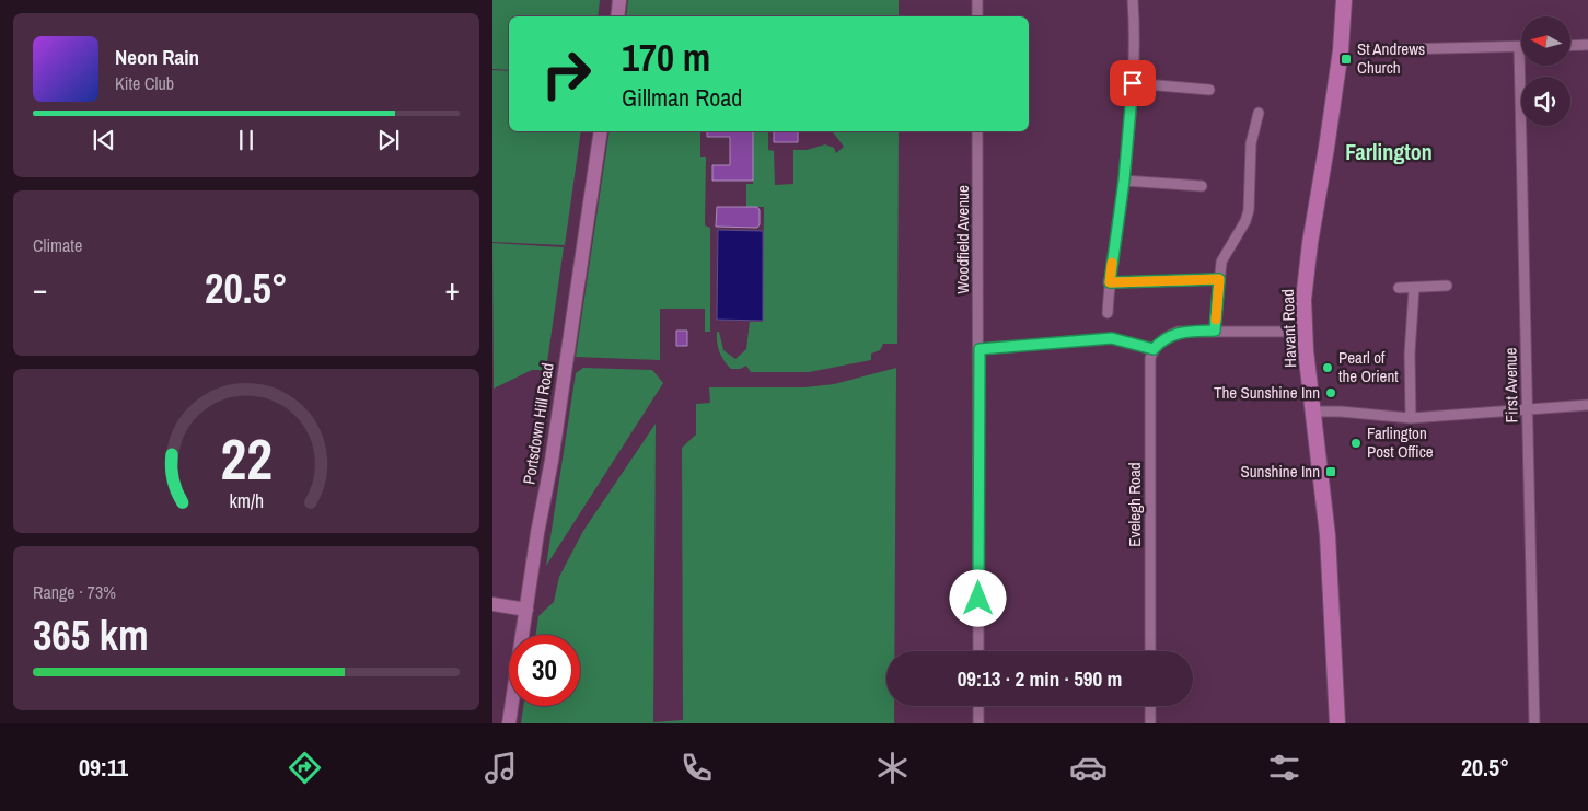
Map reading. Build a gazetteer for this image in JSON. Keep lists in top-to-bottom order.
{
  "streets": {
    "main road": ["Havant Road", "Portsdown Hill Road"],
    "street": ["Woodfield Avenue", "First Avenue", "Evelegh Road"]
  },
  "districts": ["Farlington"],
  "places": {
    "transit": ["St Andrews Church", "Sunshine Inn"],
    "other": ["Pearl of the Orient", "The Sunshine Inn", "Farlington Post Office"]
  },
  "north": "left",
  "page": {
    "turn": ["170 m", "Gillman Road"],
    "song": ["Neon Rain", "Kite Club"],
    "tile": [
      "Climate",
      ["Range · 73%", "365 km"]
    ],
    "heat": ["−", "20.5°", "+"],
    "limit": "30",
    "trip": "09:13 · 2 min · 590 m",
    "tabs": ["09:11", "20.5°"],
    "gauge": ["22", "km/h"]
  }
}
